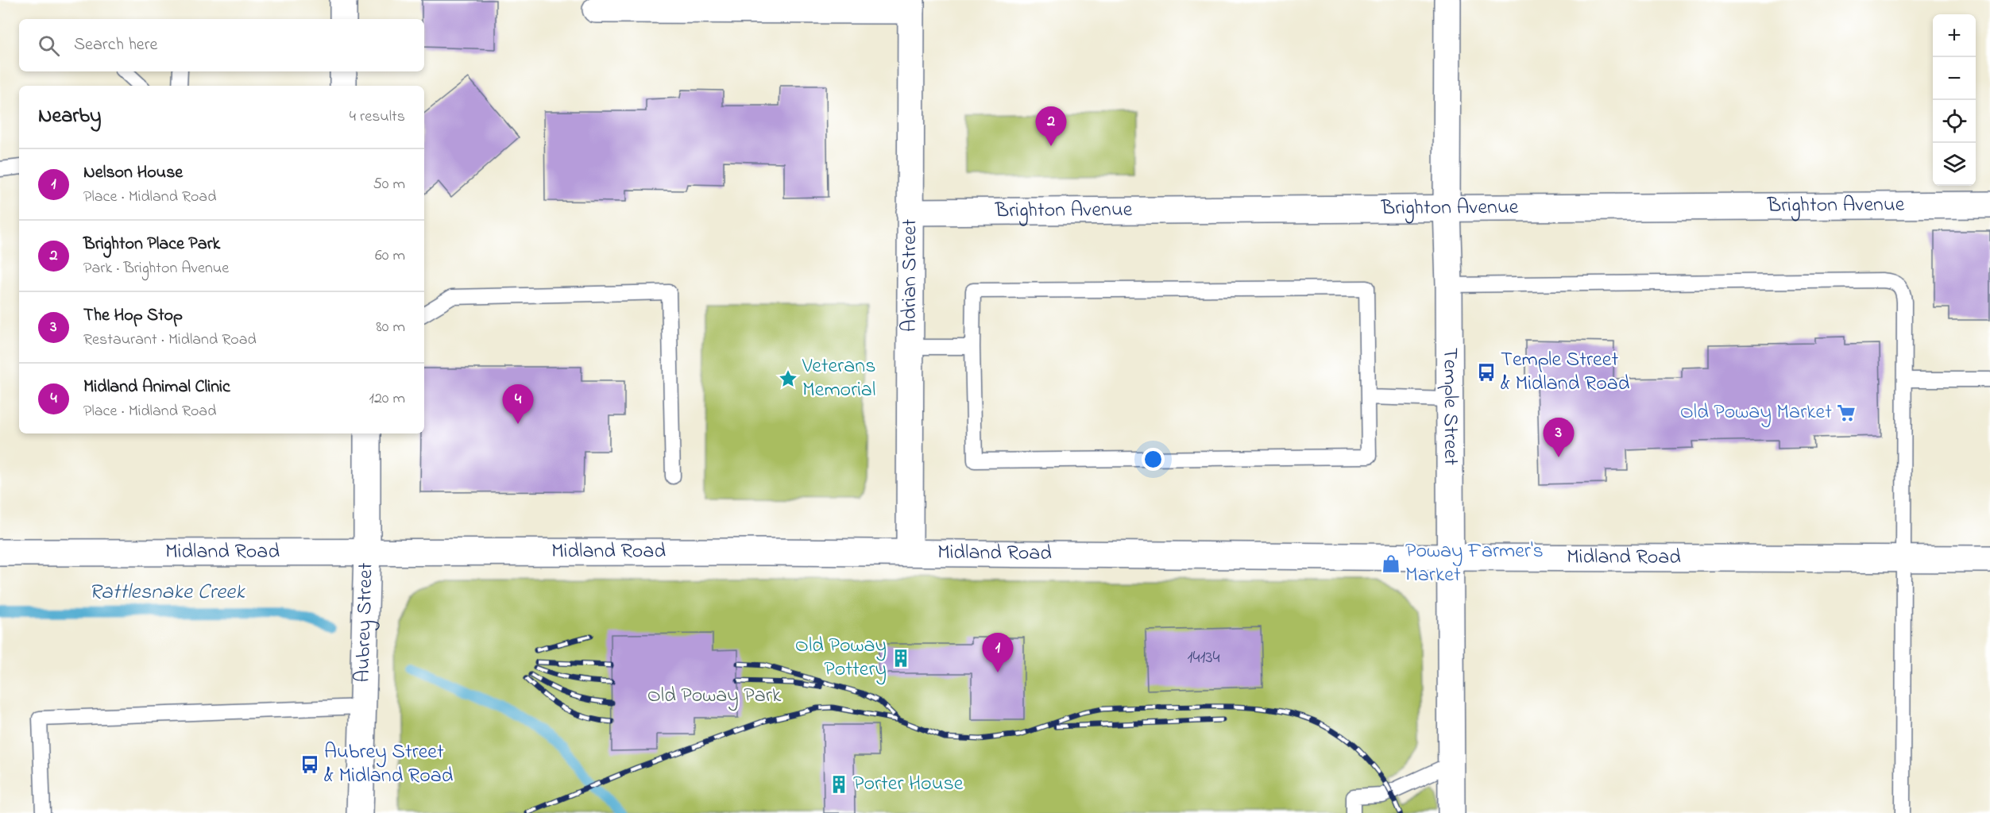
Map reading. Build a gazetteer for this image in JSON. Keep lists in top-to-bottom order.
{
  "streets": {
    "street": [
      "Brighton Avenue",
      "Adrian Street",
      "Temple Street",
      "Midland Road",
      "Aubrey Street"
    ]
  },
  "crossings": [
    ["Brighton Avenue", "Adrian Street"],
    ["Brighton Avenue", "Temple Street"],
    ["Adrian Street", "Midland Road"],
    ["Temple Street", "Midland Road"],
    ["Midland Road", "Aubrey Street"]
  ],
  "water": ["Rattlesnake Creek"],
  "parks": ["Old Poway Park"],
  "places": {
    "bus stop": ["Temple Street & Midland Road", "Aubrey Street & Midland Road"],
    "place": ["Veterans Memorial"],
    "supermarket": ["Old Poway Market"],
    "shop": ["Poway Farmer's Market"],
    "building": ["Old Poway Pottery", "Porter House"]
  },
  "house_numbers": ["14134"],
  "page": {
    "map_buttons": ["+", "−"],
    "search": "Search here",
    "heading": ["Nearby", "4 results"],
    "pins": [
      "2",
      "4",
      "3",
      "1"
    ],
    "list": [
      {
        "mark": "1",
        "name": "Nelson House",
        "note": "Place · Midland Road",
        "value": "50 m"
      },
      {
        "mark": "2",
        "name": "Brighton Place Park",
        "note": "Park · Brighton Avenue",
        "value": "60 m"
      },
      {
        "mark": "3",
        "name": "The Hop Stop",
        "note": "Restaurant · Midland Road",
        "value": "80 m"
      },
      {
        "mark": "4",
        "name": "Midland Animal Clinic",
        "note": "Place · Midland Road",
        "value": "120 m"
      }
    ]
  }
}
